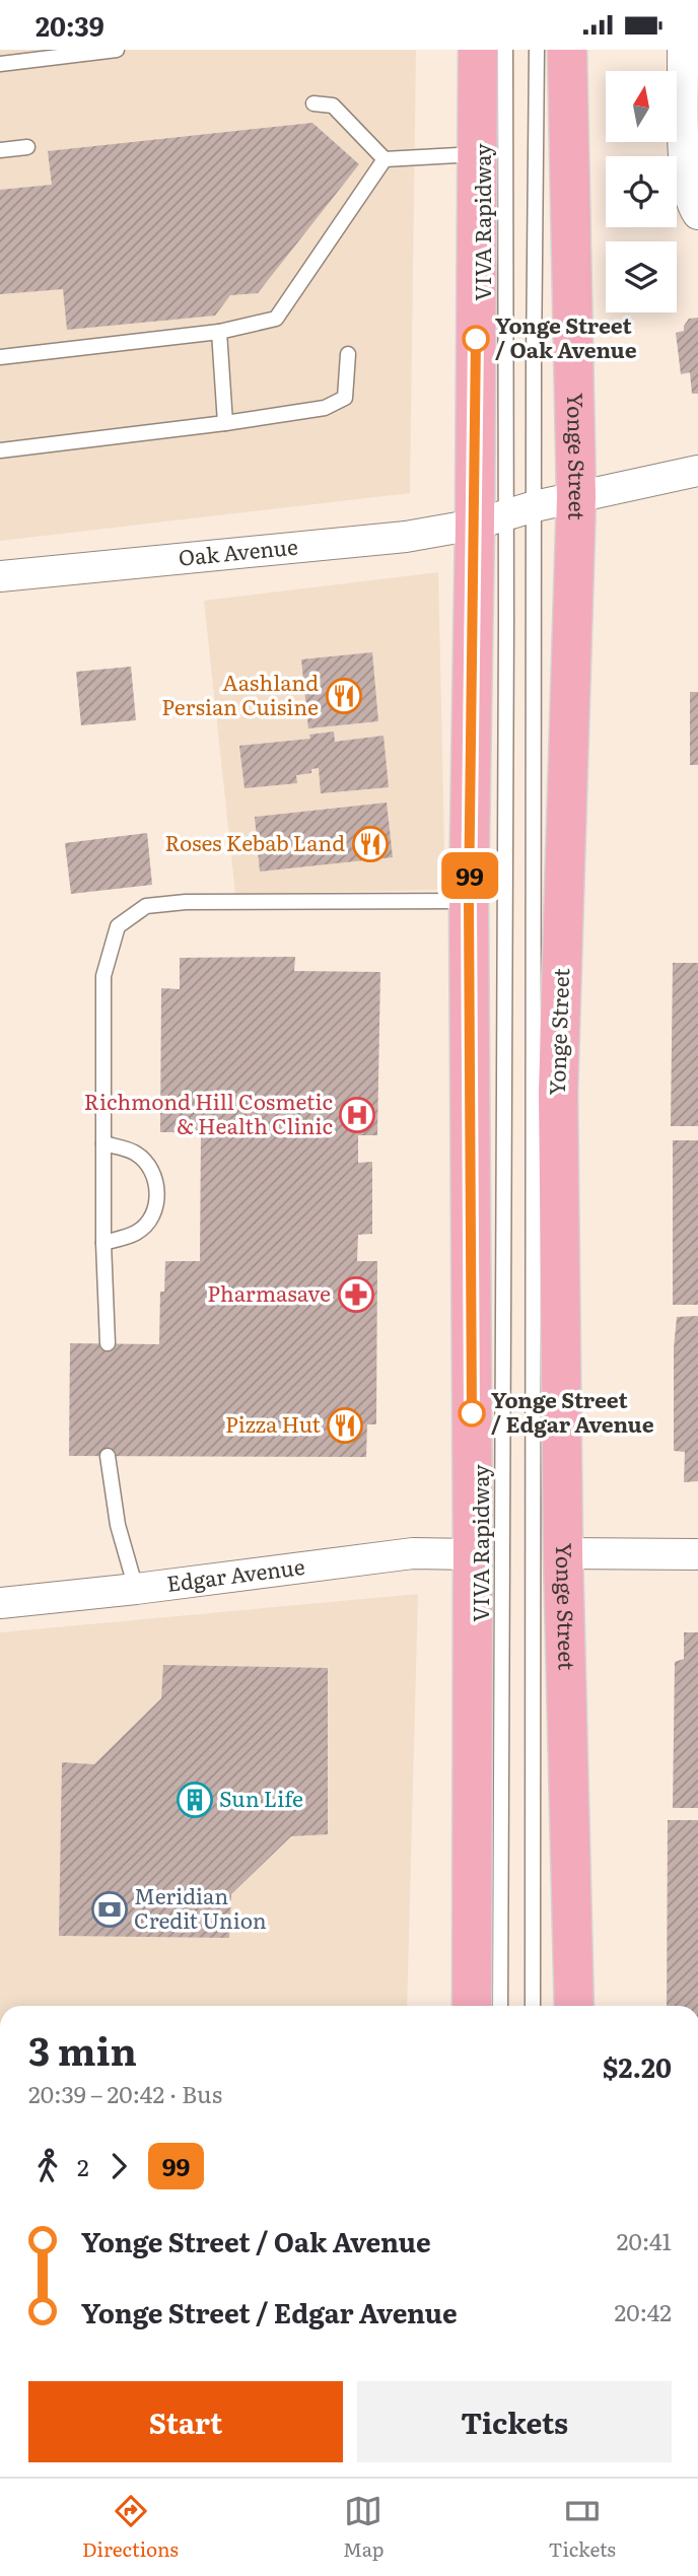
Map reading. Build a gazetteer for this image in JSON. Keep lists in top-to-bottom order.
{
  "streets": {
    "main road": ["Yonge Street"],
    "street": ["Oak Avenue", "Edgar Avenue"],
    "lane": ["VIVA Rapidway"]
  },
  "crossings": [
    ["VIVA Rapidway", "Oak Avenue"],
    ["Yonge Street", "Oak Avenue"]
  ],
  "places": {
    "other": ["Yonge Street / Oak Avenue", "Yonge Street / Edgar Avenue"],
    "restaurant": ["Aashland Persian Cuisine", "Roses Kebab Land", "Pizza Hut"],
    "hospital": ["Richmond Hill Cosmetic & Health Clinic"],
    "pharmacy": ["Pharmasave"],
    "building": ["Sun Life"],
    "bank": ["Meridian Credit Union"]
  },
  "lines": ["bus line 99"],
  "north": "top",
  "page": {
    "status": "20:39",
    "on_map": "99",
    "heading": ["3 min", "20:39 – 20:42 · Bus", "$2.20"],
    "legs": ["2", "99"],
    "list": [
      {
        "name": "Yonge Street / Oak Avenue",
        "value": "20:41"
      },
      {
        "name": "Yonge Street / Edgar Avenue",
        "value": "20:42"
      }
    ],
    "buttons": ["Start", "Tickets"],
    "tabs": ["Directions", "Map", "Tickets"]
  }
}
